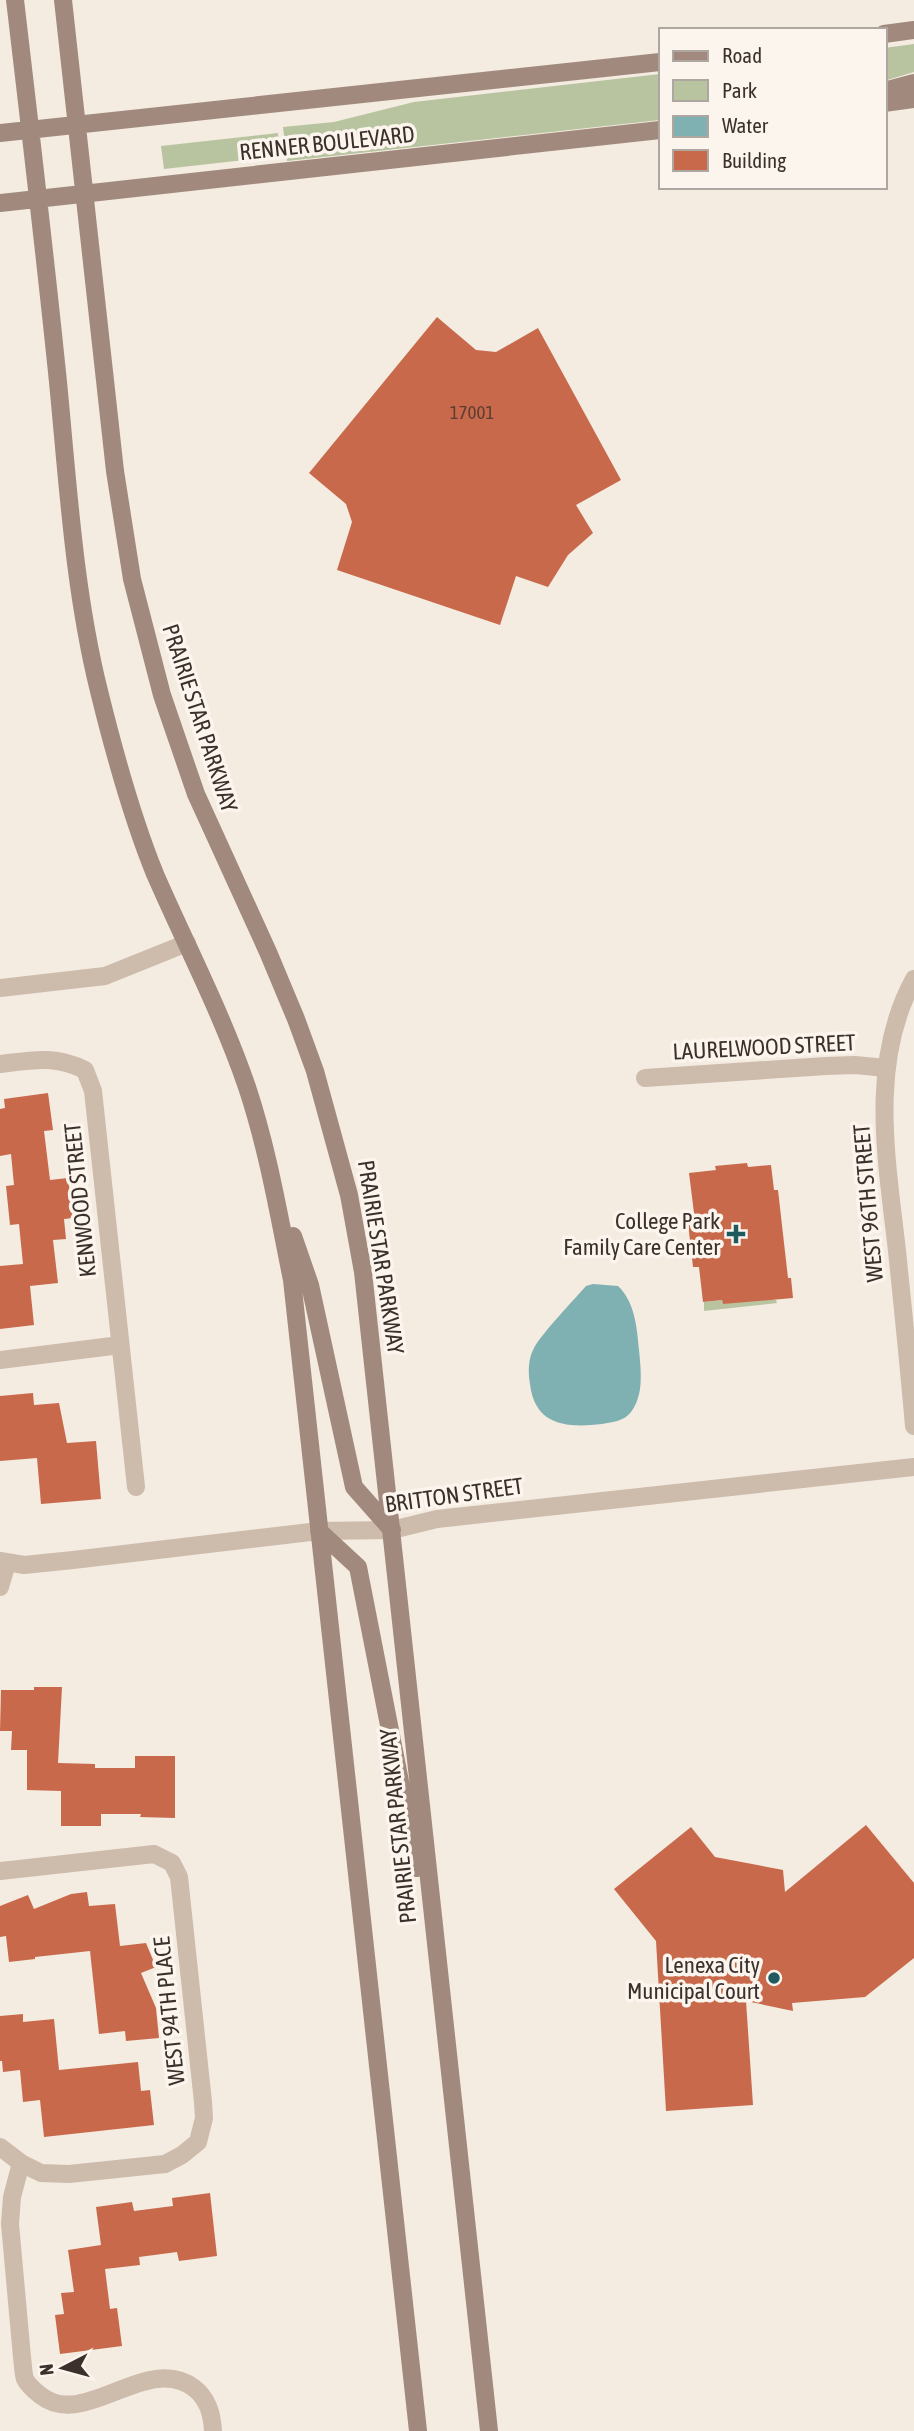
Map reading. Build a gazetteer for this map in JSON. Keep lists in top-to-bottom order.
{
  "streets": {
    "main road": ["RENNER BOULEVARD", "PRAIRIE STAR PARKWAY"],
    "street": [
      "LAURELWOOD STREET",
      "KENWOOD STREET",
      "WEST 96TH STREET",
      "BRITTON STREET",
      "WEST 94TH PLACE"
    ]
  },
  "crossings": [
    ["RENNER BOULEVARD", "PRAIRIE STAR PARKWAY"],
    ["PRAIRIE STAR PARKWAY", "BRITTON STREET"],
    ["LAURELWOOD STREET", "WEST 96TH STREET"]
  ],
  "places": {
    "health": ["College Park Family Care Center"],
    "other": ["Lenexa City Municipal Court"]
  },
  "house_numbers": ["17001"],
  "legend": [
    "Road",
    "Park",
    "Water",
    "Building"
  ],
  "north": "left"
}
